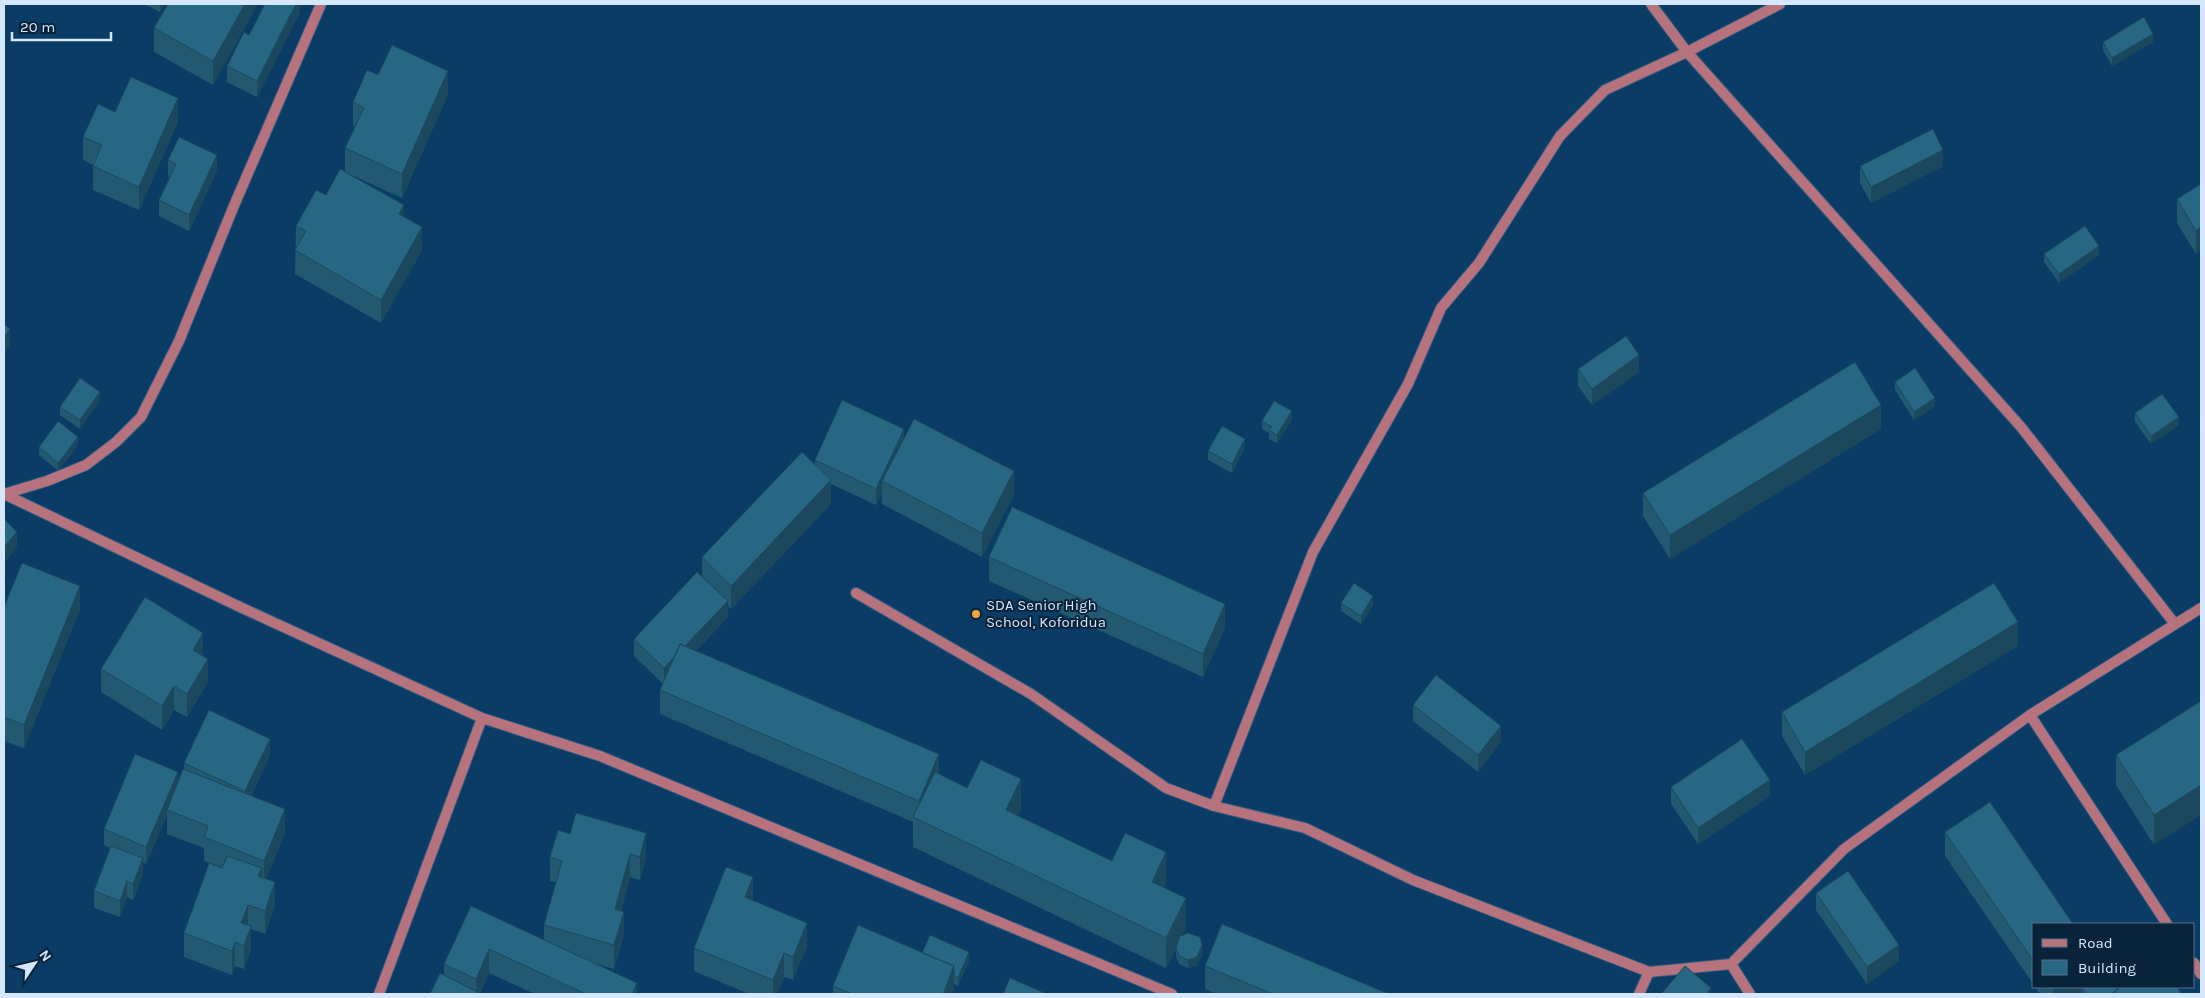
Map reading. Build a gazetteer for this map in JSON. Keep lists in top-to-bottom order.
{
  "places": ["SDA Senior High School, Koforidua"],
  "legend": ["Road", "Building"],
  "scale_bar": "20 m",
  "north": "top right"
}
